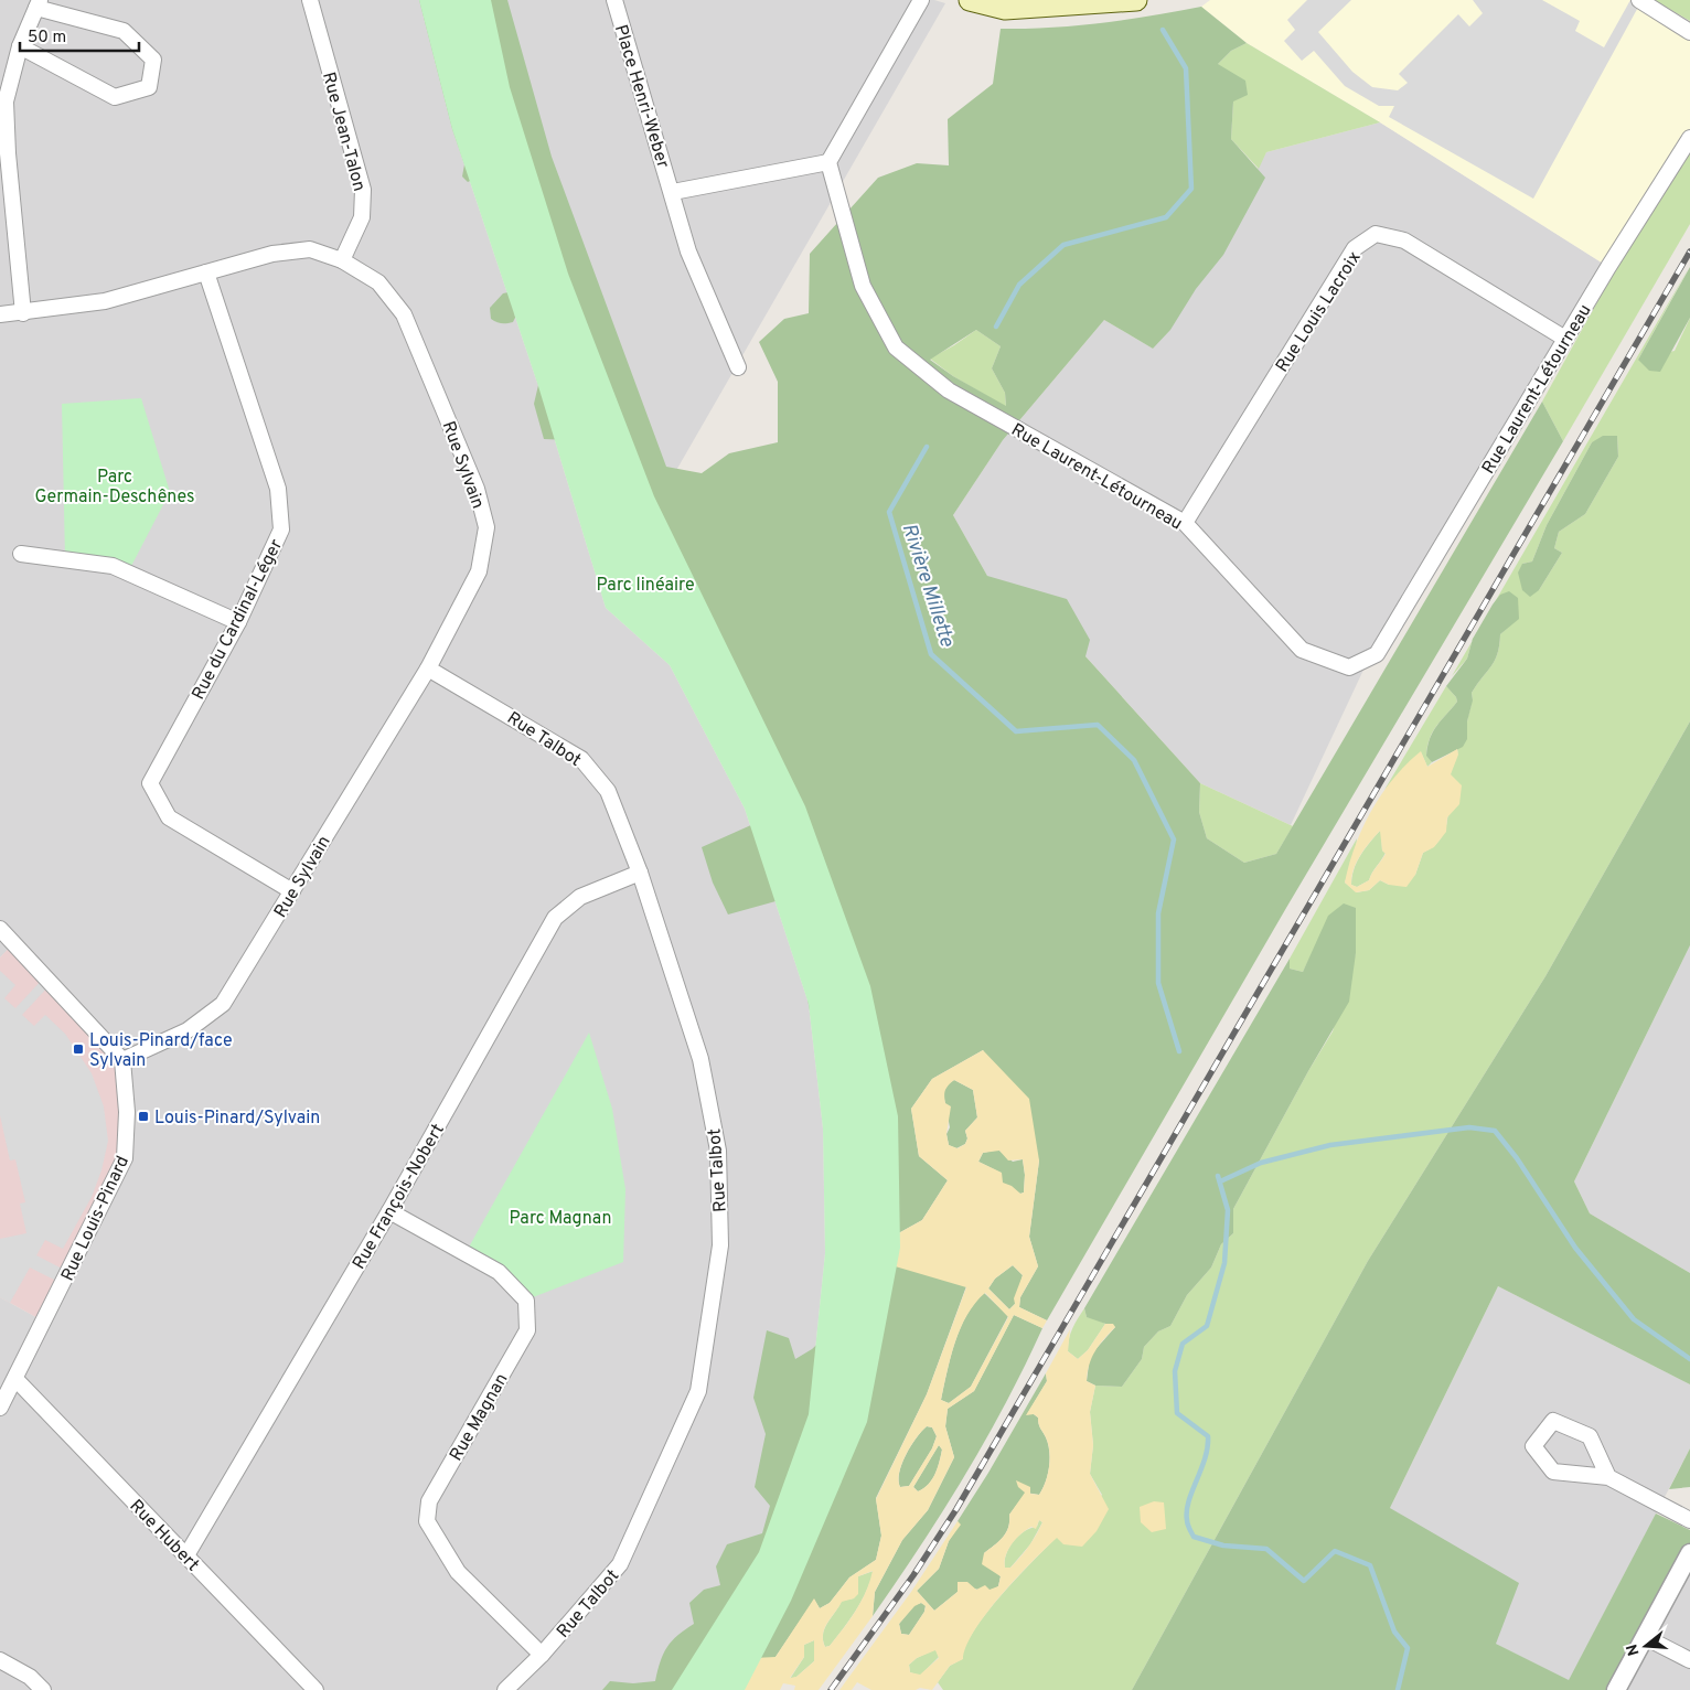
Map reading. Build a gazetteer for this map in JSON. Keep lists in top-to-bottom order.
{
  "streets": {
    "street": [
      "Place Henri-Weber",
      "Rue Jean-Talon",
      "Rue Louis Lacroix",
      "Rue Laurent-Létourneau",
      "Rue Sylvain",
      "Rue du Cardinal-Léger",
      "Rue Talbot",
      "Rue François-Nobert",
      "Rue Louis-Pinard",
      "Rue Magnan",
      "Rue Hubert"
    ]
  },
  "crossings": [
    ["Place Henri-Weber", "Rue Laurent-Létourneau"],
    ["Rue Jean-Talon", "Rue Sylvain"],
    ["Rue Louis Lacroix", "Rue Laurent-Létourneau"],
    ["Rue Sylvain", "Rue du Cardinal-Léger"],
    ["Rue Sylvain", "Rue Talbot"],
    ["Rue Sylvain", "Rue Louis-Pinard"],
    ["Rue Talbot", "Rue François-Nobert"],
    ["Rue Talbot", "Rue Magnan"],
    ["Rue François-Nobert", "Rue Magnan"],
    ["Rue François-Nobert", "Rue Hubert"],
    ["Rue Louis-Pinard", "Rue Hubert"]
  ],
  "water": ["Rivière Millette"],
  "parks": ["Parc Germain-Deschênes", "Parc linéaire", "Parc Magnan"],
  "places": {
    "transit": ["Louis-Pinard/face Sylvain", "Louis-Pinard/Sylvain"]
  },
  "scale_bar": "50 m",
  "north": "left"
}
